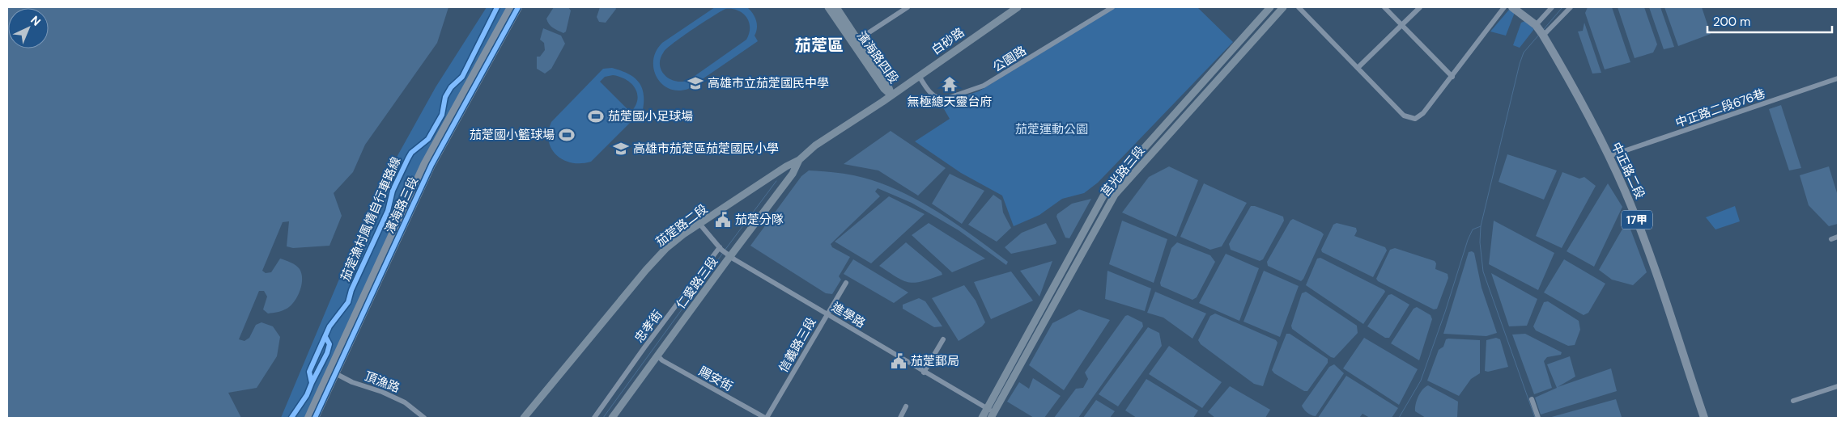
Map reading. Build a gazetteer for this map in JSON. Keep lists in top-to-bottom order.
{
  "streets": {
    "main road": ["中正路二段", "濱海路三段", "17甲"],
    "street": [
      "白砂路",
      "濱海路四段",
      "公園路",
      "中正路二段676巷",
      "莒光路三段",
      "茄萣路二段",
      "仁愛路三段",
      "進學路",
      "忠孝街",
      "信義路三段",
      "賜安街",
      "頂漁路"
    ],
    "cycle path": ["茄萣漁村風情自行車路線"]
  },
  "crossings": [
    ["白砂路", "濱海路四段"],
    ["白砂路", "公園路"],
    ["白砂路", "茄萣路二段"],
    ["濱海路四段", "茄萣路二段"],
    ["中正路二段676巷", "中正路二段"],
    ["中正路二段", "17甲"],
    ["莒光路三段", "進學路"],
    ["濱海路三段", "頂漁路"],
    ["茄萣路二段", "仁愛路三段"],
    ["茄萣路二段", "進學路"],
    ["仁愛路三段", "進學路"],
    ["仁愛路三段", "賜安街"],
    ["進學路", "忠孝街"],
    ["進學路", "信義路三段"],
    ["信義路三段", "賜安街"]
  ],
  "districts": ["茄萣區"],
  "parks": ["茄萣運動公園"],
  "places": {
    "school or university": ["高雄市立茄萣國民中學", "高雄市茄萣區茄萣國民小學"],
    "temple": ["無極總天靈台府"],
    "sports": ["茄萣國小足球場", "茄萣國小籃球場"],
    "public building": ["茄萣分隊", "茄萣郵局"]
  },
  "scale_bar": "200 m",
  "north": "top right"
}
